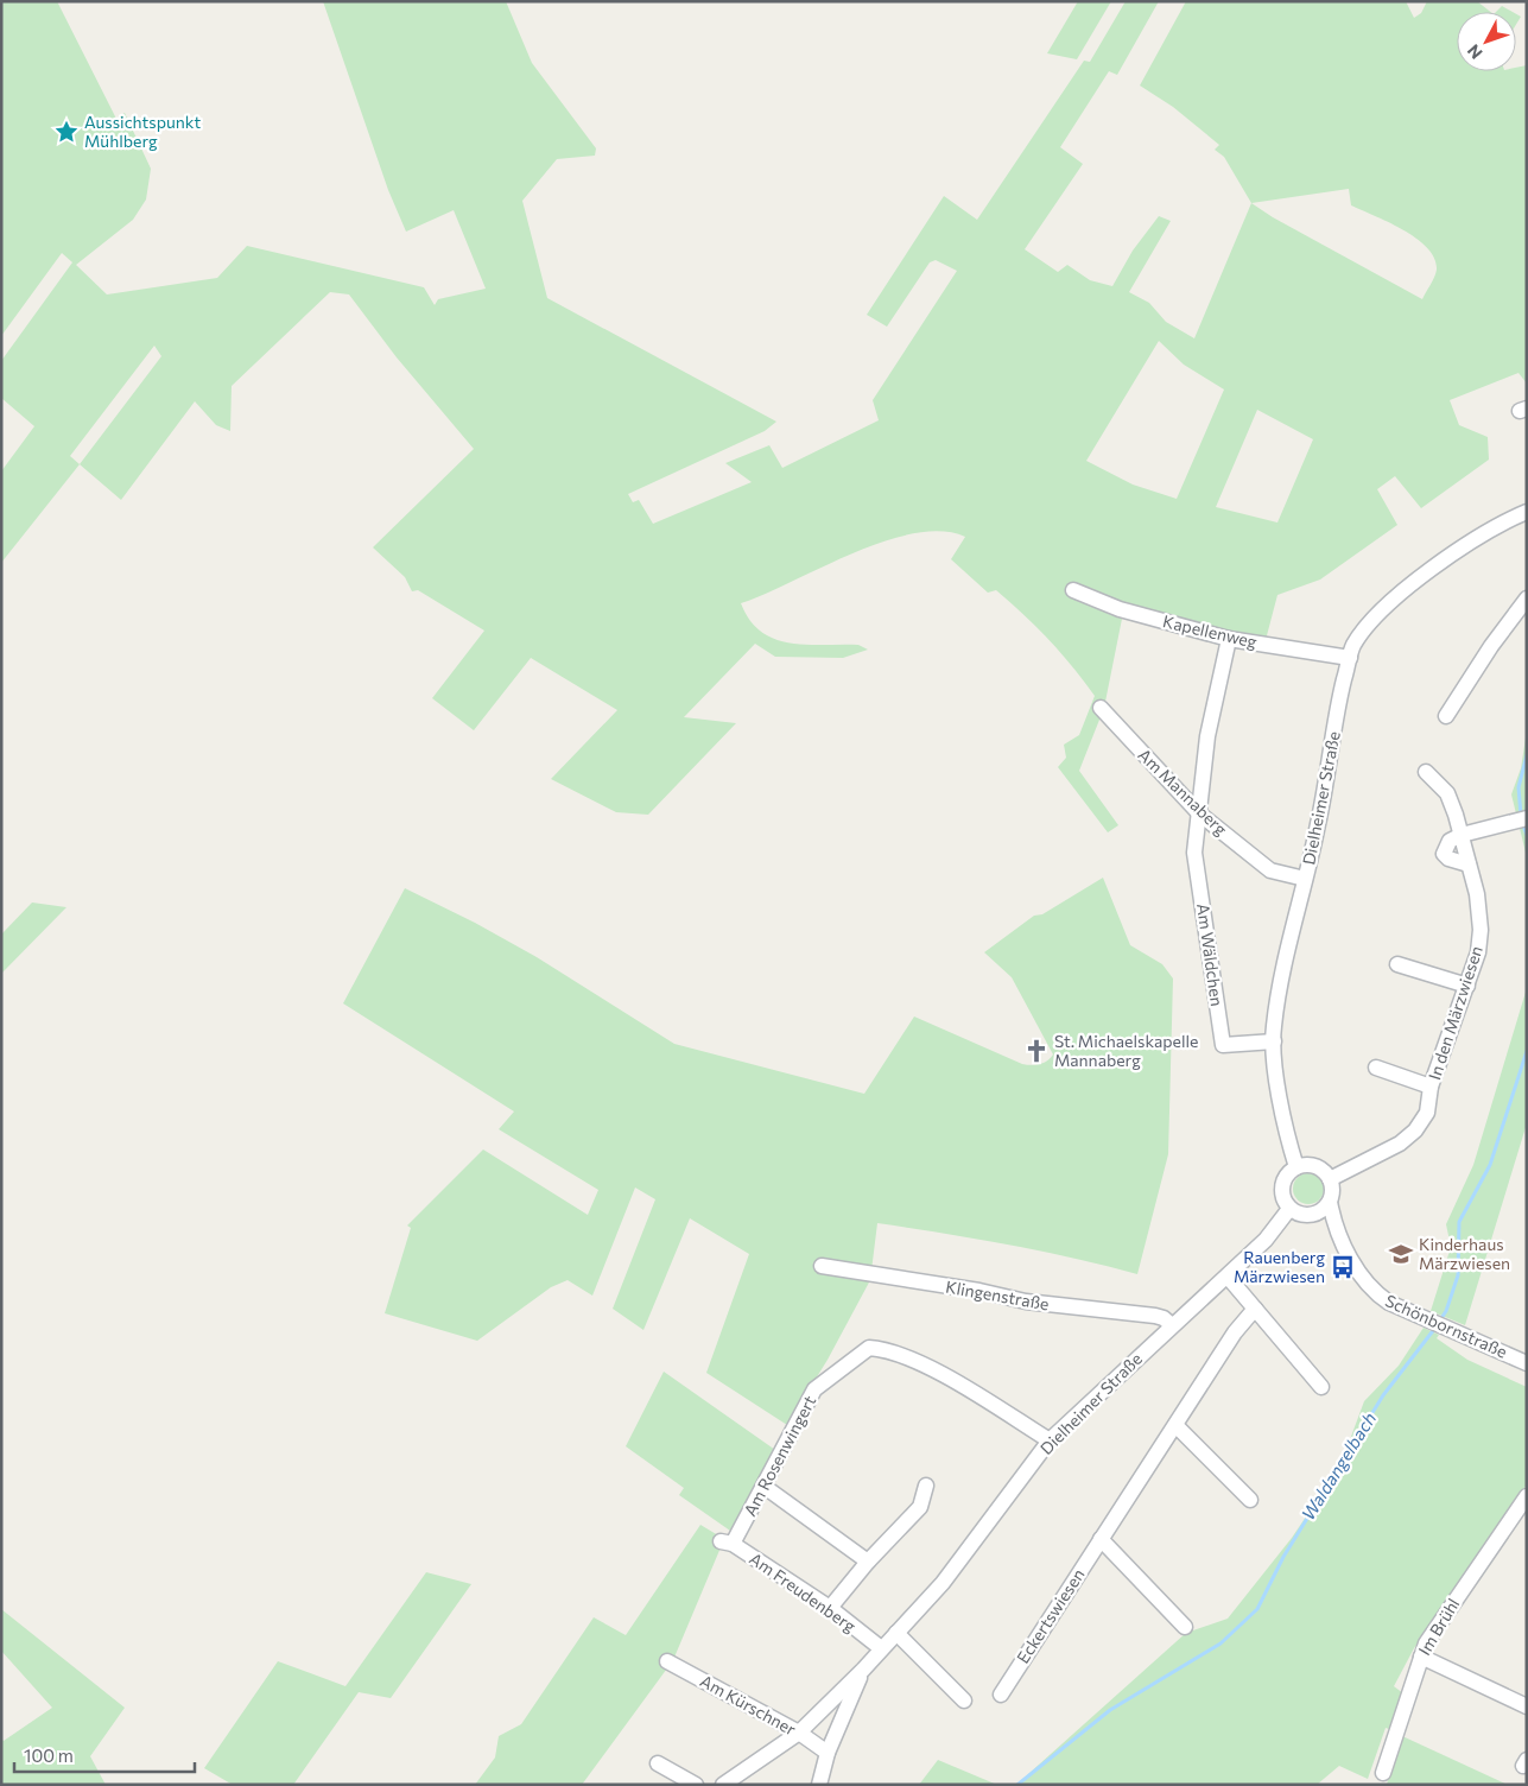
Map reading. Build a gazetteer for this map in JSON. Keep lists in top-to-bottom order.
{
  "streets": {
    "street": [
      "Kapellenweg",
      "Am Mannaberg",
      "Dielheimer Straße",
      "Am Wäldchen",
      "In den Märzwiesen",
      "Klingenstraße",
      "Schönbornstraße",
      "Am Rosenwingert",
      "Am Freudenberg",
      "Eckertswiesen",
      "Im Brühl",
      "Am Kürschner"
    ]
  },
  "crossings": [
    ["Kapellenweg", "Dielheimer Straße"],
    ["Am Mannaberg", "Dielheimer Straße"],
    ["Am Mannaberg", "Am Wäldchen"],
    ["Dielheimer Straße", "Am Wäldchen"],
    ["Dielheimer Straße", "In den Märzwiesen"],
    ["Dielheimer Straße", "Klingenstraße"],
    ["Dielheimer Straße", "Schönbornstraße"],
    ["Dielheimer Straße", "Am Rosenwingert"],
    ["Dielheimer Straße", "Am Freudenberg"],
    ["In den Märzwiesen", "Schönbornstraße"],
    ["Am Rosenwingert", "Am Freudenberg"]
  ],
  "water": ["Waldangelbach"],
  "places": {
    "place": ["Aussichtspunkt Mühlberg"],
    "church": ["St. Michaelskapelle Mannaberg"],
    "school or university": ["Kinderhaus Märzwiesen"],
    "bus stop": ["Rauenberg Märzwiesen"]
  },
  "scale_bar": "100 m",
  "north": "bottom left"
}
